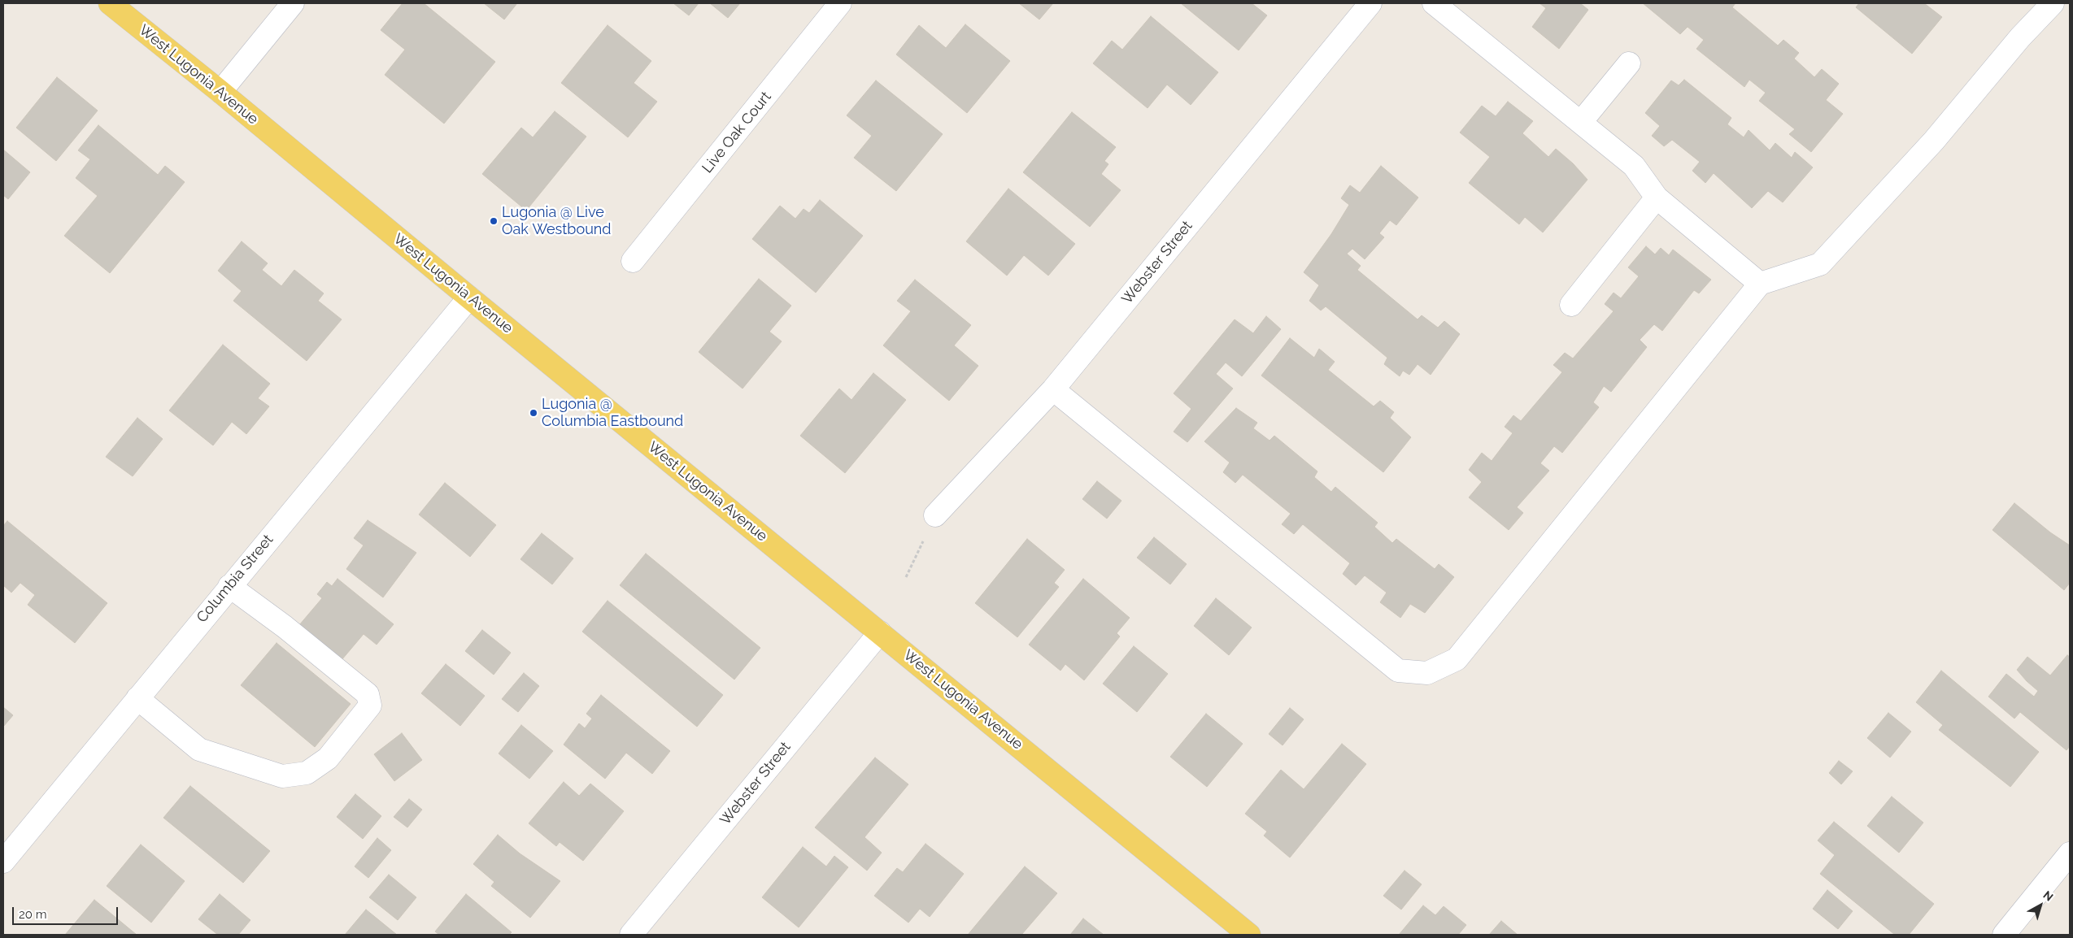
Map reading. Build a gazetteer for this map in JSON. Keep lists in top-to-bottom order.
{
  "streets": {
    "main road": ["West Lugonia Avenue"],
    "street": ["Live Oak Court", "Webster Street", "Columbia Street"]
  },
  "crossings": [
    ["West Lugonia Avenue", "Webster Street"],
    ["West Lugonia Avenue", "Columbia Street"]
  ],
  "places": ["Lugonia @ Live Oak Westbound", "Lugonia @ Columbia Eastbound"],
  "scale_bar": "20 m",
  "north": "top right"
}
